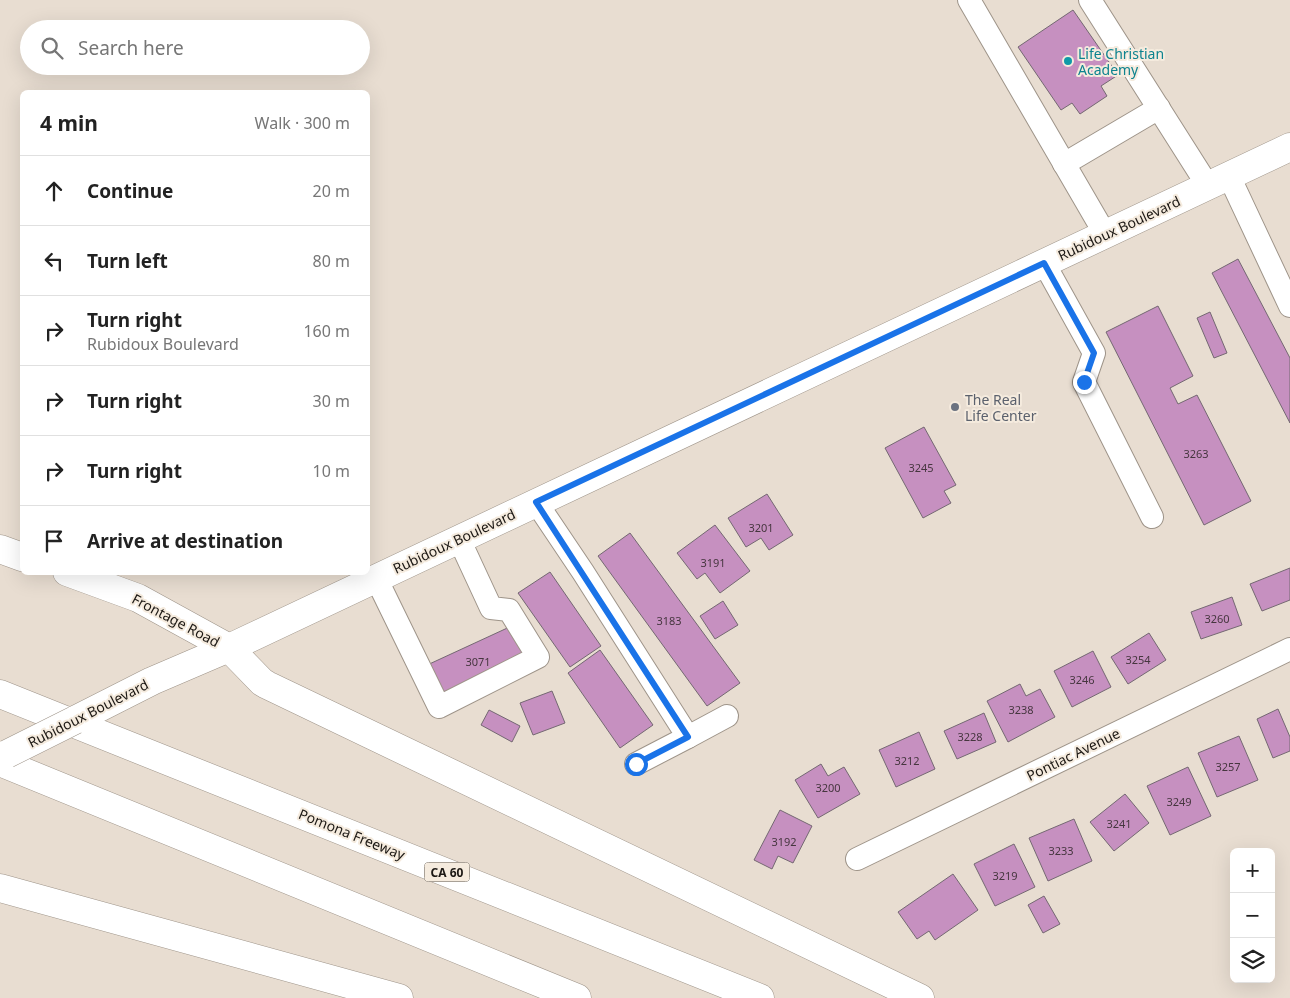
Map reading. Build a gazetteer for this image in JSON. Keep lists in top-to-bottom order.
{
  "streets": {
    "main road": [
      "Rubidoux Boulevard",
      "Frontage Road",
      "Pomona Freeway",
      "CA 60"
    ],
    "street": ["Pontiac Avenue"]
  },
  "crossings": [
    ["Rubidoux Boulevard", "Frontage Road"]
  ],
  "places": ["Life Christian Academy", "The Real Life Center"],
  "house_numbers": [
    "3263",
    "3245",
    "3201",
    "3191",
    "3260",
    "3183",
    "3254",
    "3071",
    "3246",
    "3238",
    "3228",
    "3212",
    "3257",
    "3200",
    "3249",
    "3241",
    "3192",
    "3233",
    "3219"
  ],
  "page": {
    "search": "Search here",
    "heading": ["4 min", "Walk · 300 m"],
    "list": [
      ["Continue", "20 m"],
      ["Turn left", "80 m"],
      ["Turn right", "Rubidoux Boulevard", "160 m"],
      ["Turn right", "30 m"],
      ["Turn right", "10 m"],
      "Arrive at destination"
    ],
    "map_buttons": ["+", "−"]
  }
}
